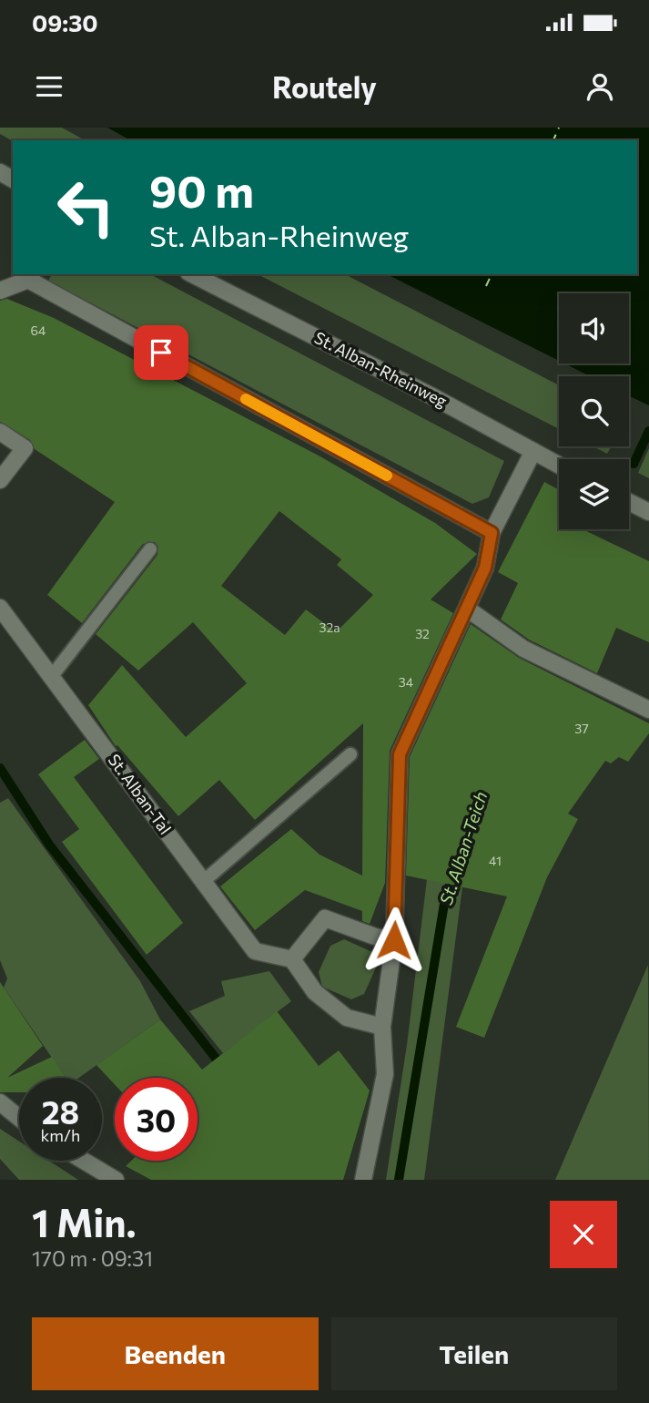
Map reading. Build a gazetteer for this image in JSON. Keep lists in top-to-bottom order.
{
  "streets": {
    "street": ["St. Alban-Rheinweg", "St. Alban-Tal"]
  },
  "water": ["St. Alban-Teich"],
  "house_numbers": [
    "64",
    "32a",
    "32",
    "34",
    "37",
    "41"
  ],
  "page": {
    "status": "09:30",
    "header": "Routely",
    "turn": ["90 m", "St. Alban-Rheinweg"],
    "speed": "28 km/h",
    "limit": "30",
    "heading": ["1 Min.", "170 m · 09:31"],
    "buttons": ["Beenden", "Teilen"]
  }
}
